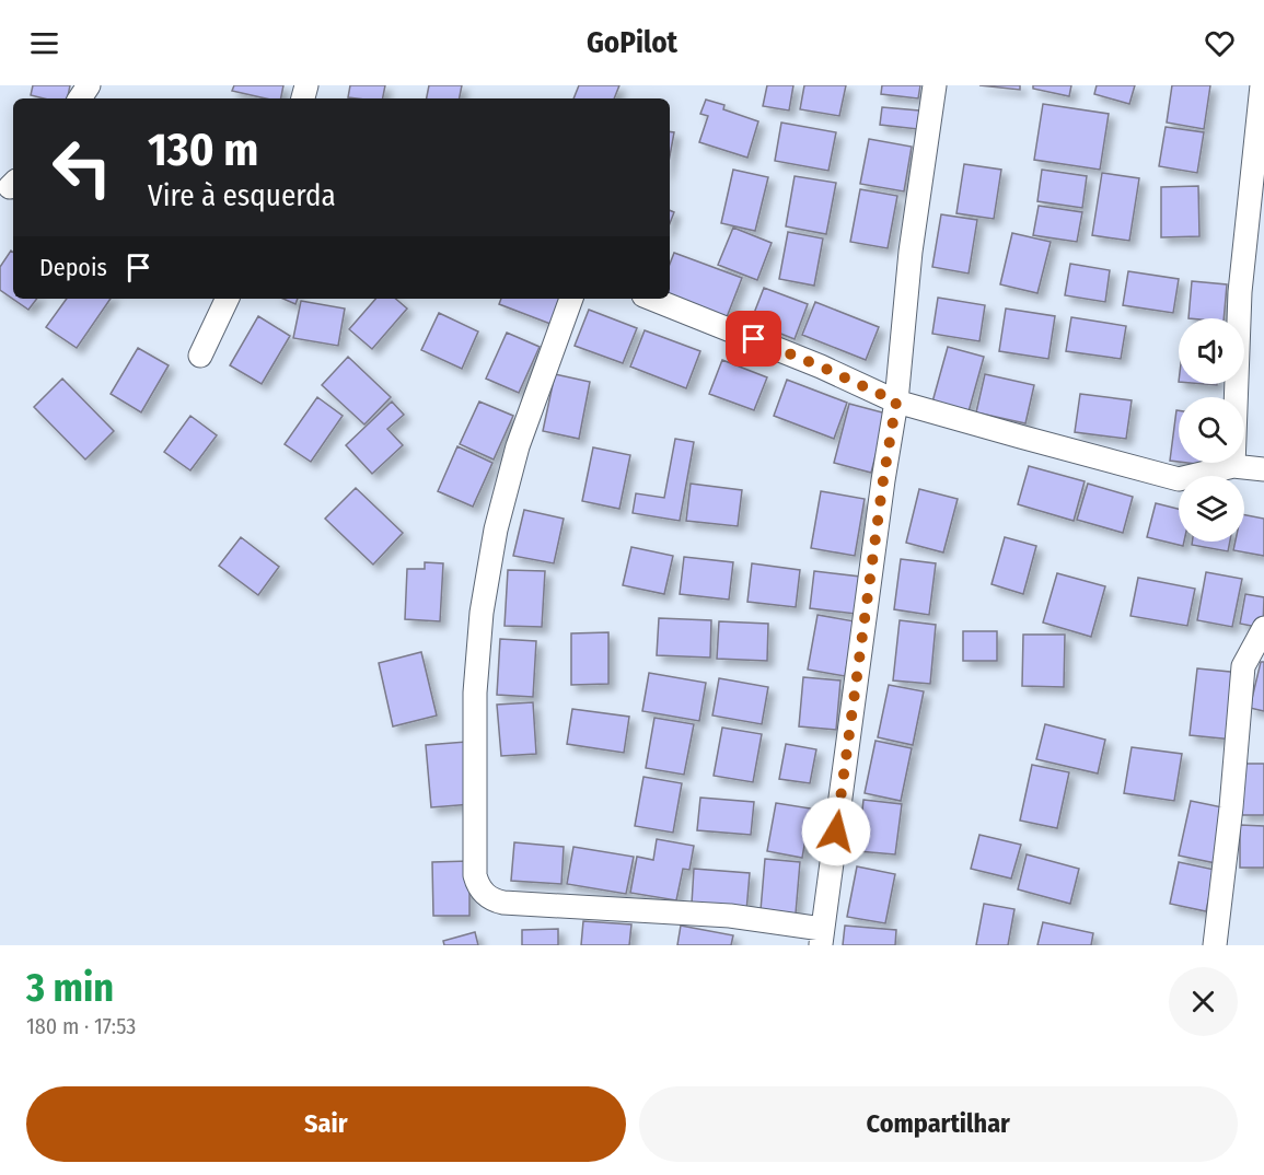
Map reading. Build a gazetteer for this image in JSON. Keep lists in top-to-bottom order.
{
  "page": {
    "header": "GoPilot",
    "turn": ["130 m", "Vire à esquerda"],
    "then": "Depois",
    "heading": ["3 min", "180 m · 17:53"],
    "buttons": ["Sair", "Compartilhar"]
  }
}
